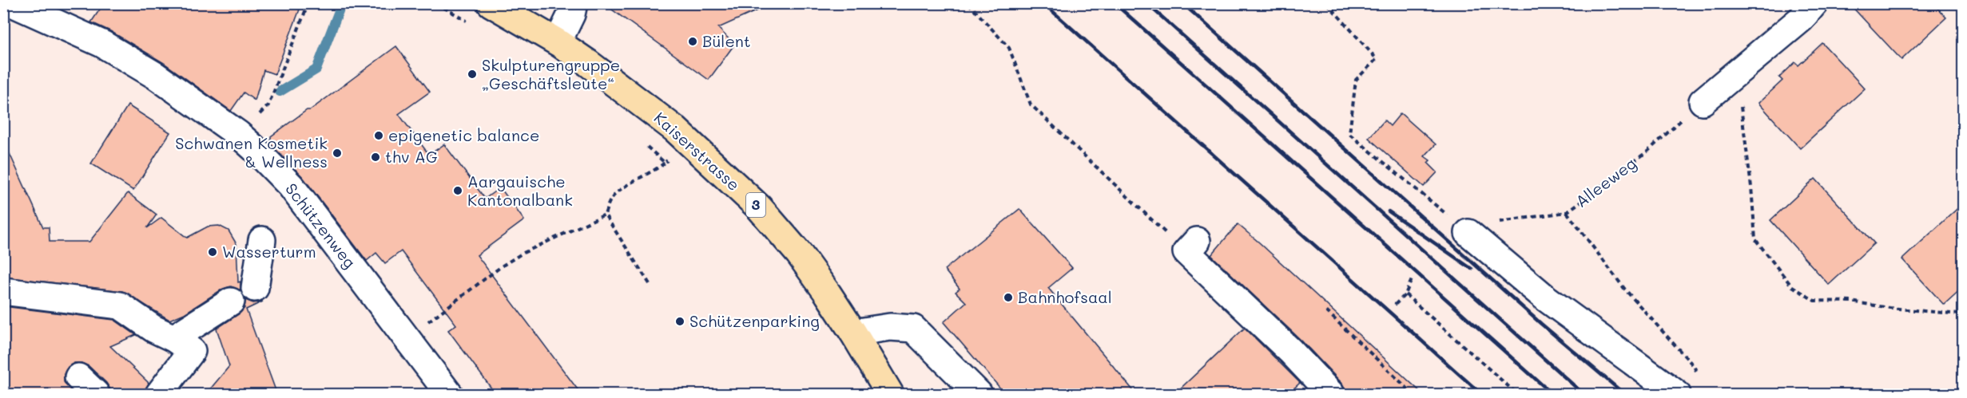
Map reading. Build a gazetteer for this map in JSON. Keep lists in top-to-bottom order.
{
  "streets": {
    "main road": ["Kaiserstrasse", "3"],
    "street": ["Schützenweg"],
    "path": ["Alleeweg"]
  },
  "places": [
    "Bülent",
    "Skulpturengruppe „Geschäftsleute“",
    "epigenetic balance",
    "Schwanen Kosmetik & Wellness",
    "thv AG",
    "Aargauische Kantonalbank",
    "Wasserturm",
    "Bahnhofsaal",
    "Schützenparking"
  ]
}
